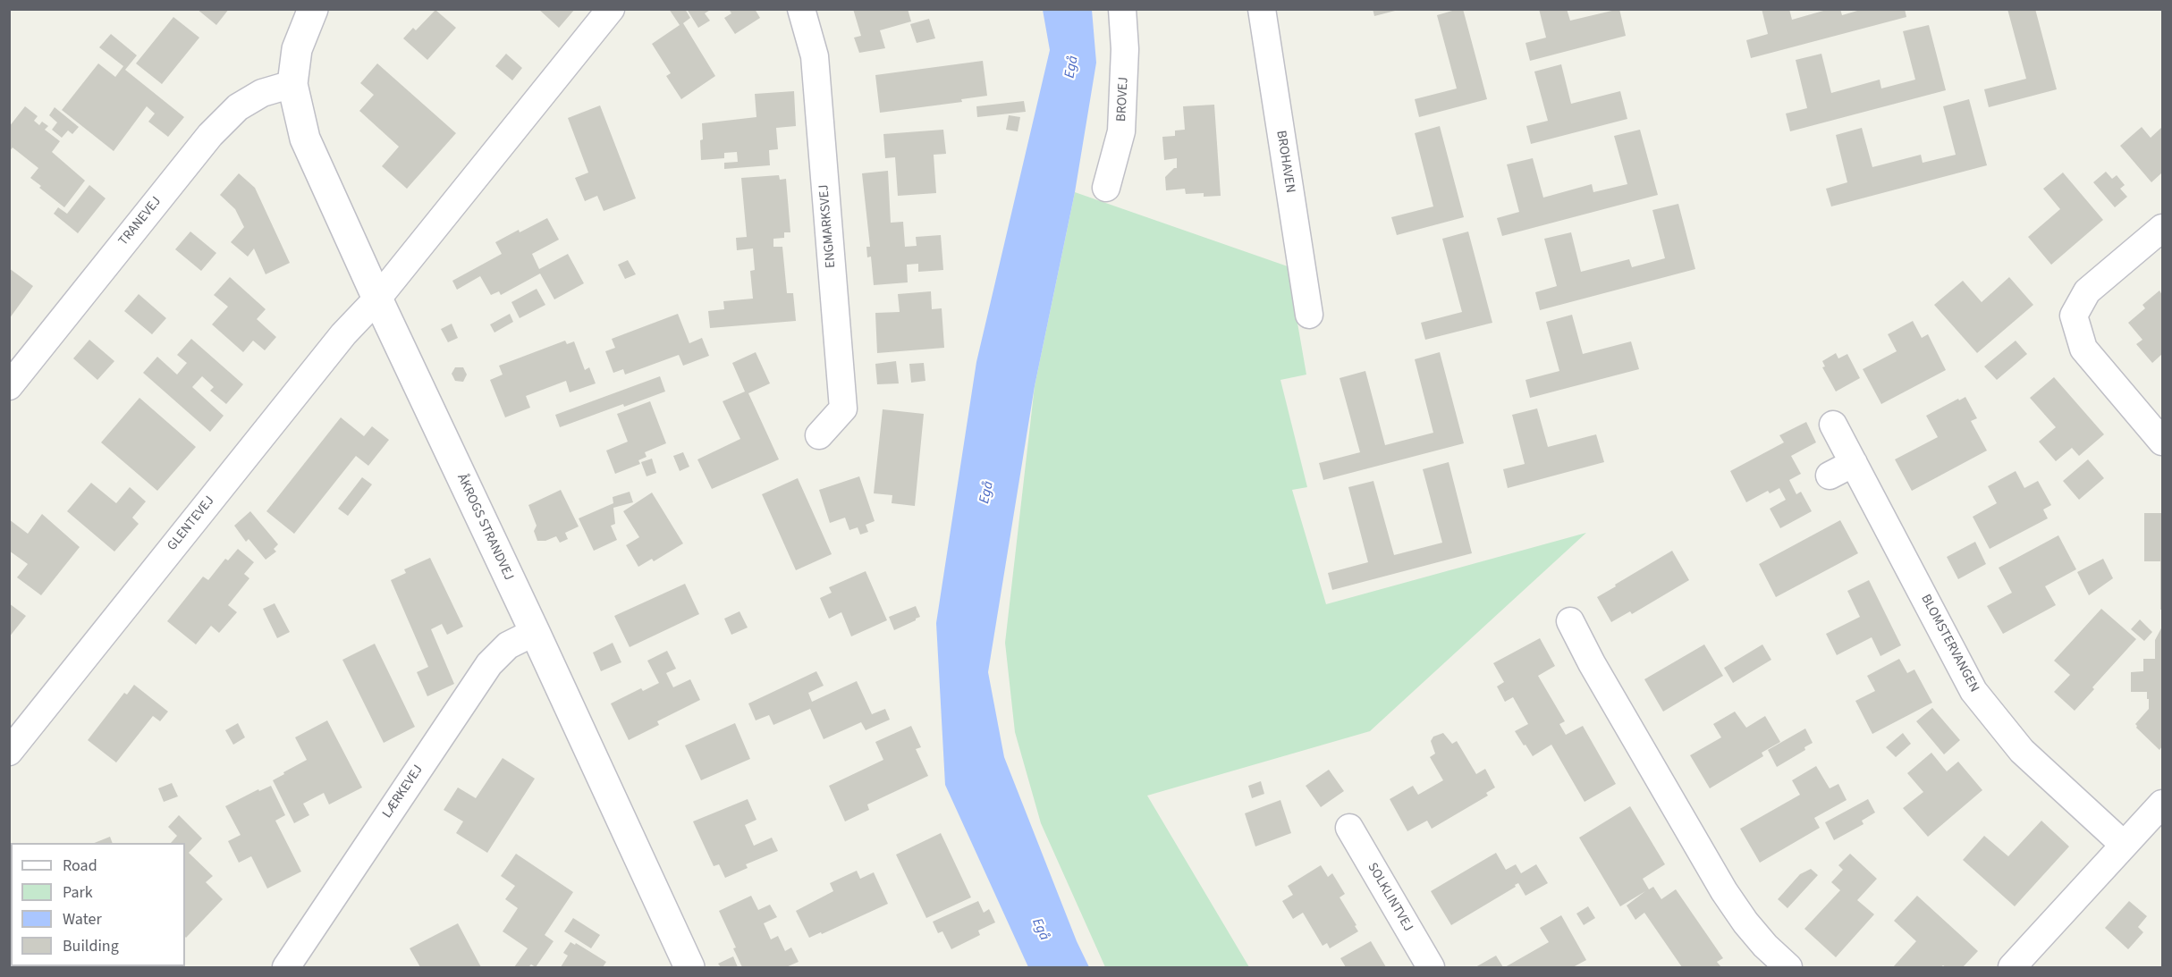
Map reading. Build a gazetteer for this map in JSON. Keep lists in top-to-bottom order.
{
  "streets": {
    "street": [
      "BROVEJ",
      "BROHAVEN",
      "TRANEVEJ",
      "ENGMARKSVEJ",
      "GLENTEVEJ",
      "ÅKROGS STRANDVEJ",
      "BLOMSTERVANGEN",
      "LÆRKEVEJ",
      "SOLKLINTVEJ"
    ]
  },
  "crossings": [
    ["TRANEVEJ", "ÅKROGS STRANDVEJ"],
    ["GLENTEVEJ", "ÅKROGS STRANDVEJ"],
    ["ÅKROGS STRANDVEJ", "LÆRKEVEJ"]
  ],
  "water": ["Egå"],
  "legend": [
    "Road",
    "Park",
    "Water",
    "Building"
  ]
}
